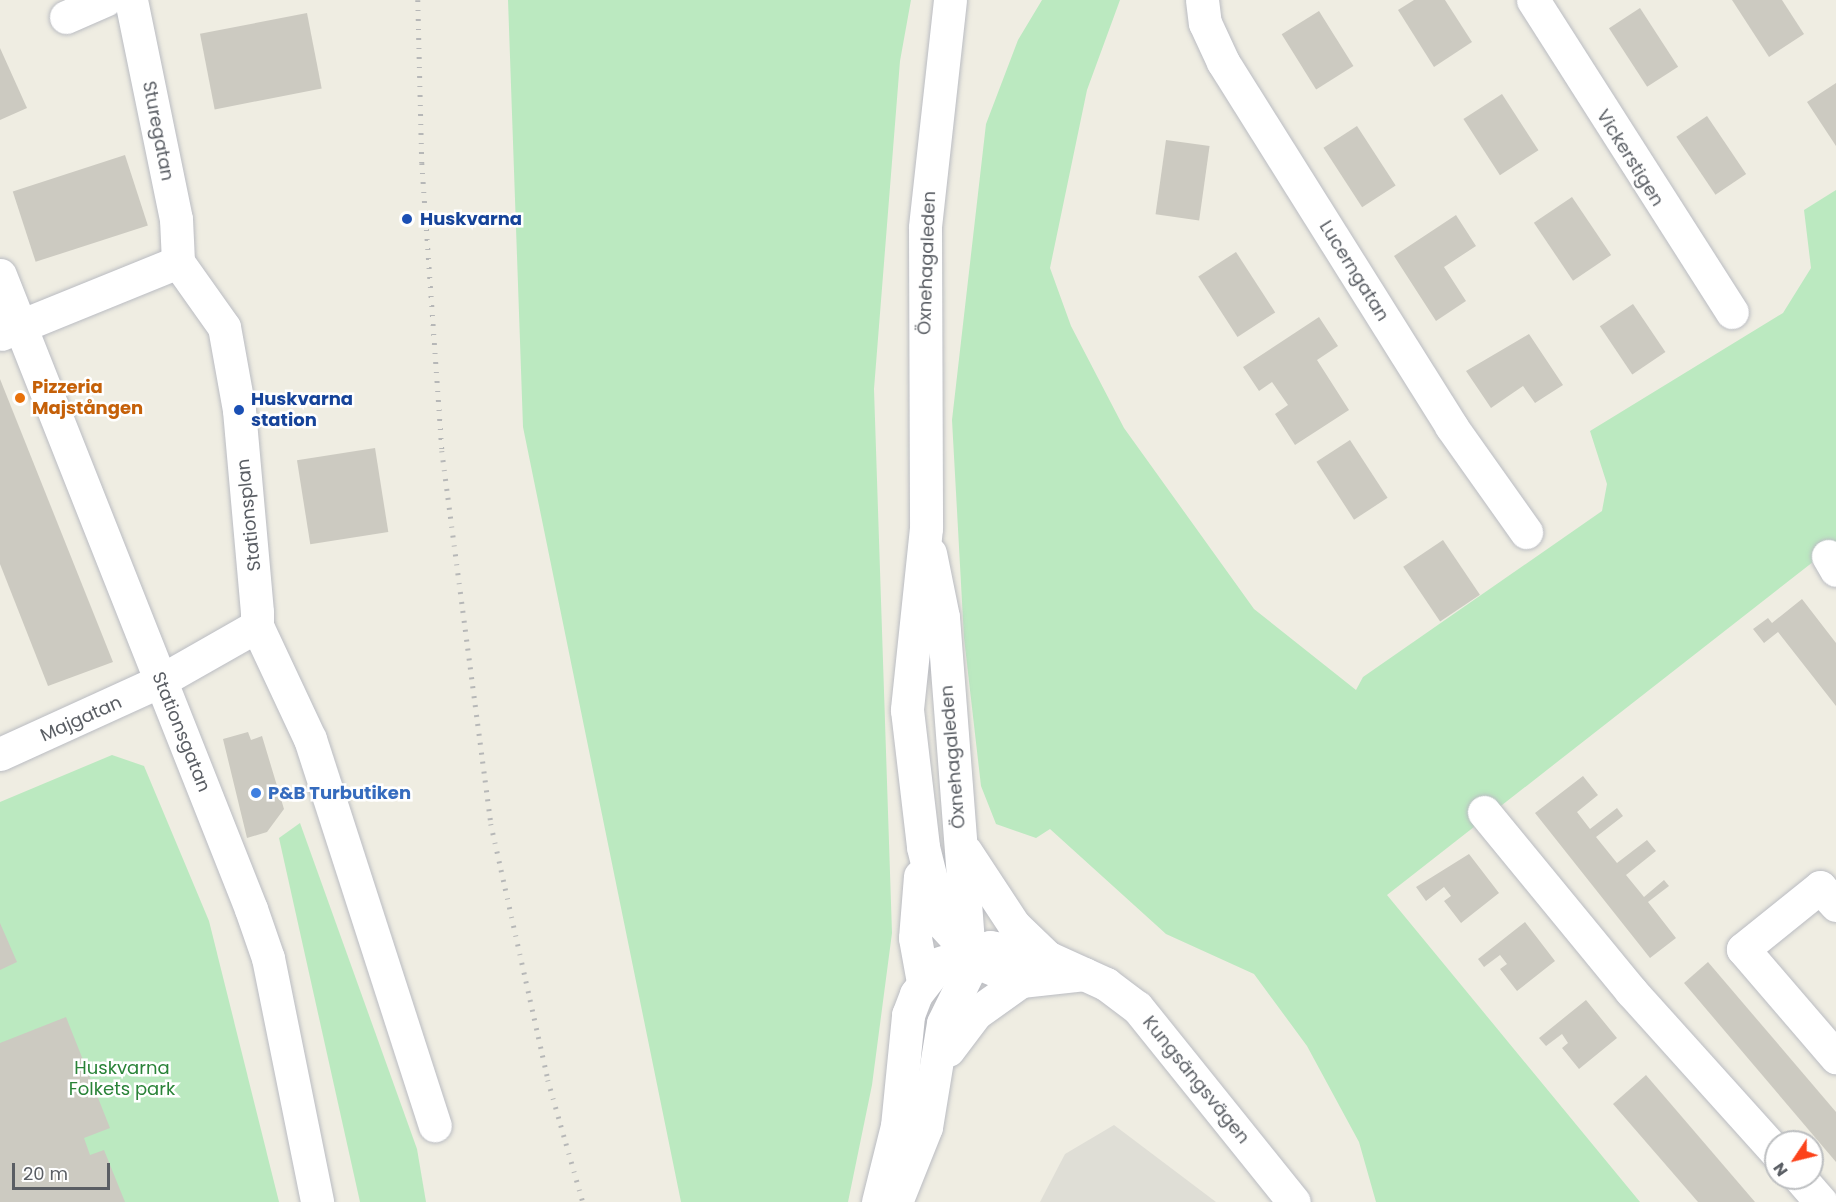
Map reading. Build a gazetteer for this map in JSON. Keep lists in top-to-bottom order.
{
  "streets": {
    "street": [
      "Sturegatan",
      "Vickerstigen",
      "Öxnehagaleden",
      "Lucerngatan",
      "Stationsplan",
      "Majgatan",
      "Stationsgatan",
      "Kungsängsvägen"
    ]
  },
  "crossings": [
    ["Sturegatan", "Stationsplan"],
    ["Öxnehagaleden", "Kungsängsvägen"],
    ["Majgatan", "Stationsgatan"]
  ],
  "parks": ["Huskvarna Folkets park"],
  "places": [
    "Huskvarna",
    "Pizzeria Majstången",
    "Huskvarna station",
    "P&B Turbutiken"
  ],
  "scale_bar": "20 m",
  "north": "bottom left"
}
